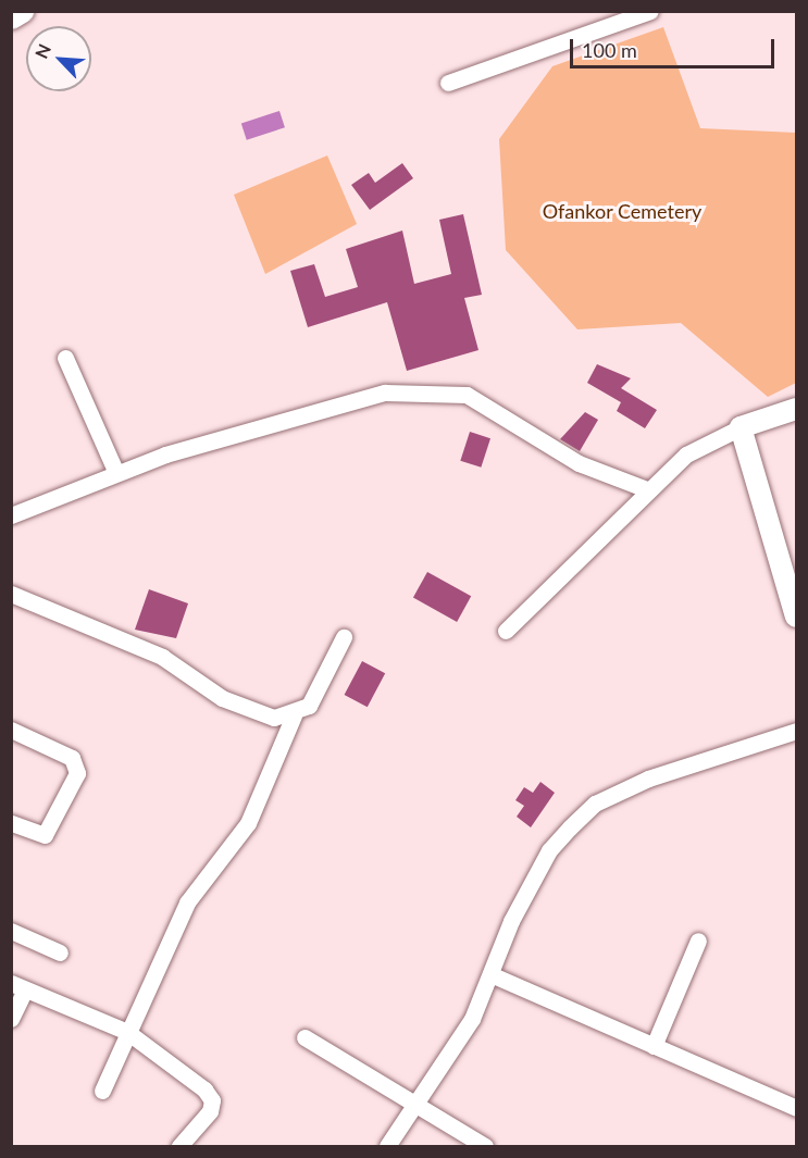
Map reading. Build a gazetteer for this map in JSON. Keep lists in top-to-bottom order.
{
  "parks": ["Ofankor Cemetery"],
  "scale_bar": "100 m",
  "north": "top left"
}
